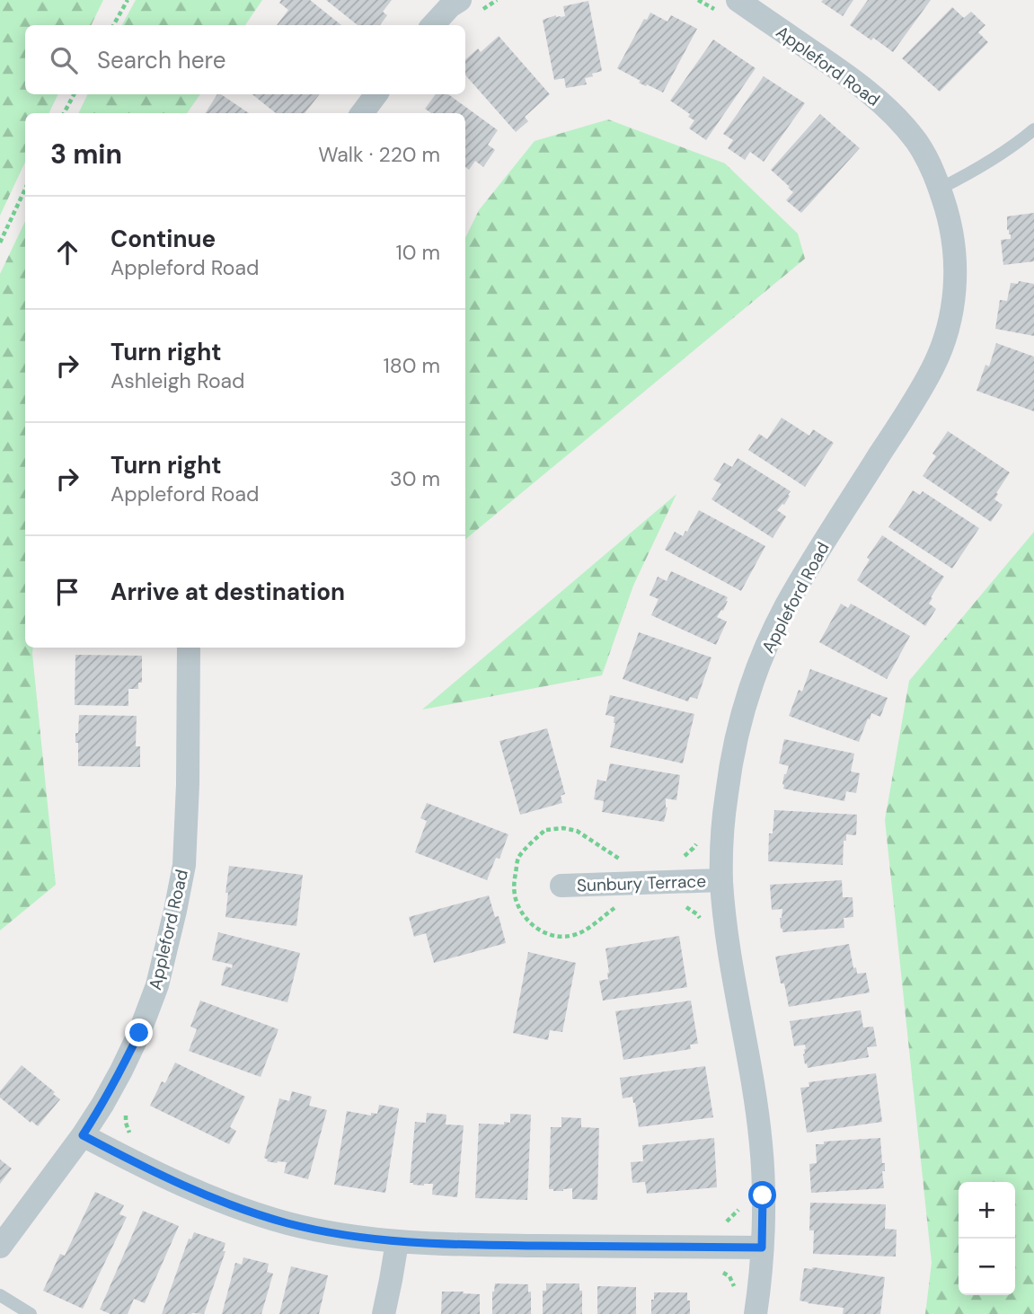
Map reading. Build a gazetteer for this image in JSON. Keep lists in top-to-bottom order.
{
  "streets": {
    "street": ["Appleford Road", "Sunbury Terrace"]
  },
  "crossings": [
    ["Appleford Road", "Sunbury Terrace"]
  ],
  "page": {
    "search": "Search here",
    "heading": ["3 min", "Walk · 220 m"],
    "list": [
      ["Continue", "Appleford Road", "10 m"],
      ["Turn right", "Ashleigh Road", "180 m"],
      ["Turn right", "Appleford Road", "30 m"],
      "Arrive at destination"
    ],
    "map_buttons": ["+", "−"]
  }
}
